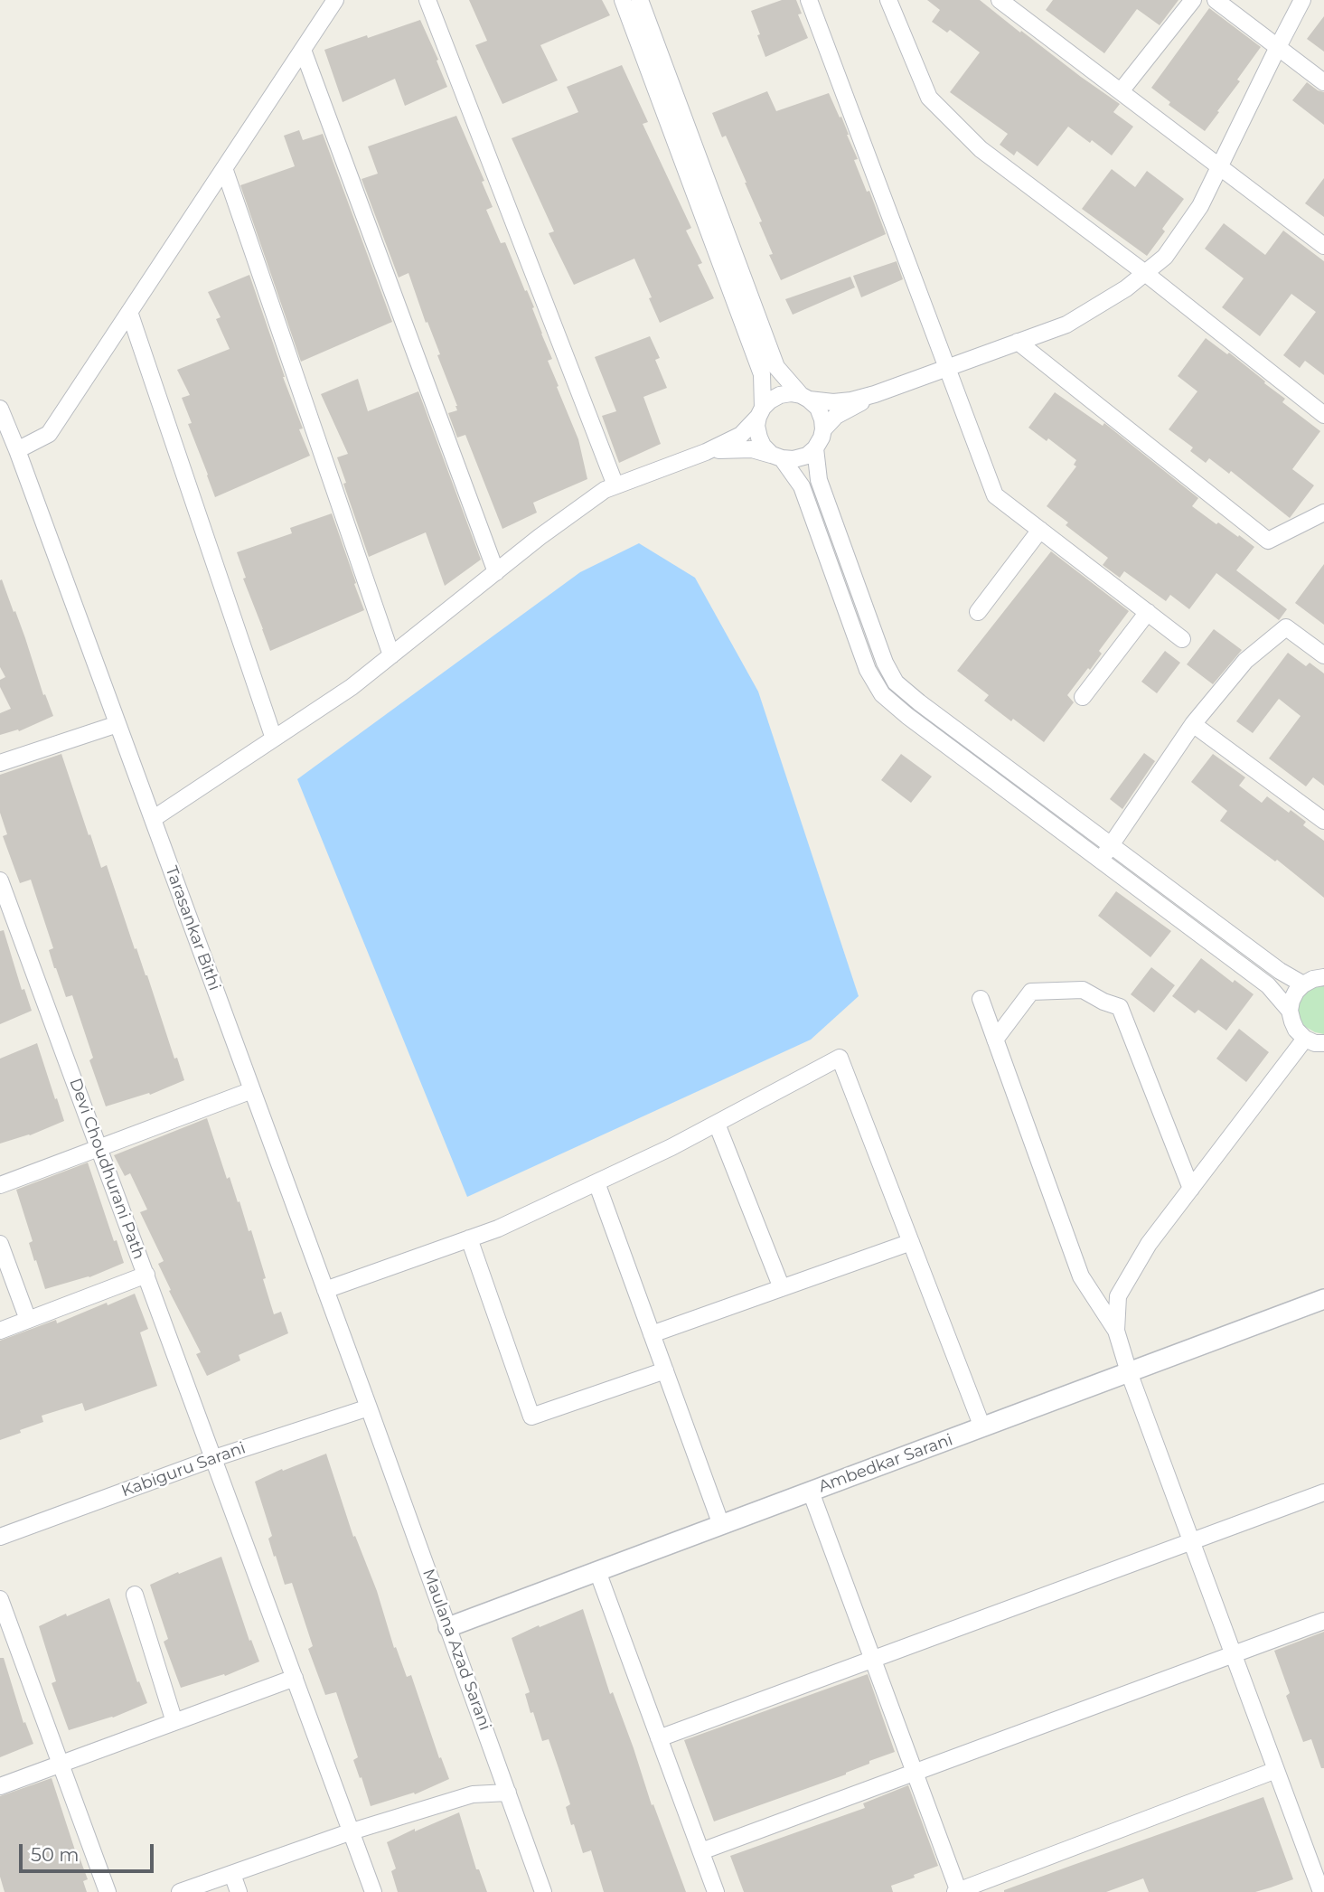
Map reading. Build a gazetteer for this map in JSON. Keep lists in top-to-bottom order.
{
  "streets": {
    "street": [
      "Tarasankar Bithi",
      "Devi Choudhurani Path",
      "Ambedkar Sarani",
      "Kabiguru Sarani",
      "Maulana Azad Sarani"
    ]
  },
  "crossings": [
    ["Tarasankar Bithi", "Kabiguru Sarani"],
    ["Tarasankar Bithi", "Maulana Azad Sarani"],
    ["Devi Choudhurani Path", "Kabiguru Sarani"],
    ["Ambedkar Sarani", "Maulana Azad Sarani"],
    ["Kabiguru Sarani", "Maulana Azad Sarani"]
  ],
  "scale_bar": "50 m"
}
